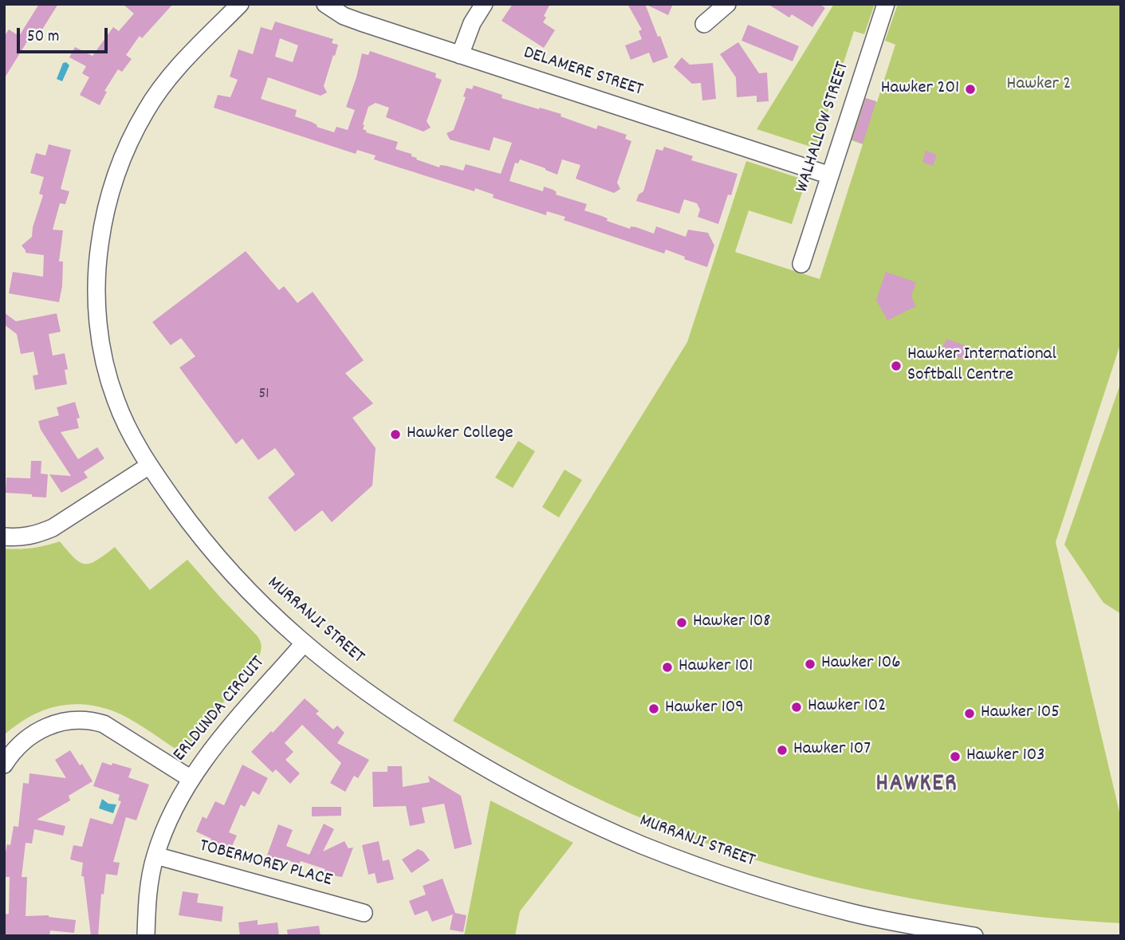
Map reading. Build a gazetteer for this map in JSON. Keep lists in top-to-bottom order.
{
  "streets": {
    "street": [
      "DELAMERE STREET",
      "WALHALLOW STREET",
      "MURRANJI STREET",
      "ERLDUNDA CIRCUIT",
      "TOBERMOREY PLACE"
    ]
  },
  "crossings": [
    ["DELAMERE STREET", "WALHALLOW STREET"],
    ["MURRANJI STREET", "ERLDUNDA CIRCUIT"],
    ["ERLDUNDA CIRCUIT", "TOBERMOREY PLACE"]
  ],
  "districts": ["HAWKER"],
  "parks": ["Hawker 2"],
  "places": [
    "Hawker 201",
    "Hawker International Softball Centre",
    "Hawker College",
    "Hawker 108",
    "Hawker 106",
    "Hawker 101",
    "Hawker 102",
    "Hawker 109",
    "Hawker 105",
    "Hawker 107",
    "Hawker 103"
  ],
  "house_numbers": ["51"],
  "scale_bar": "50 m"
}
